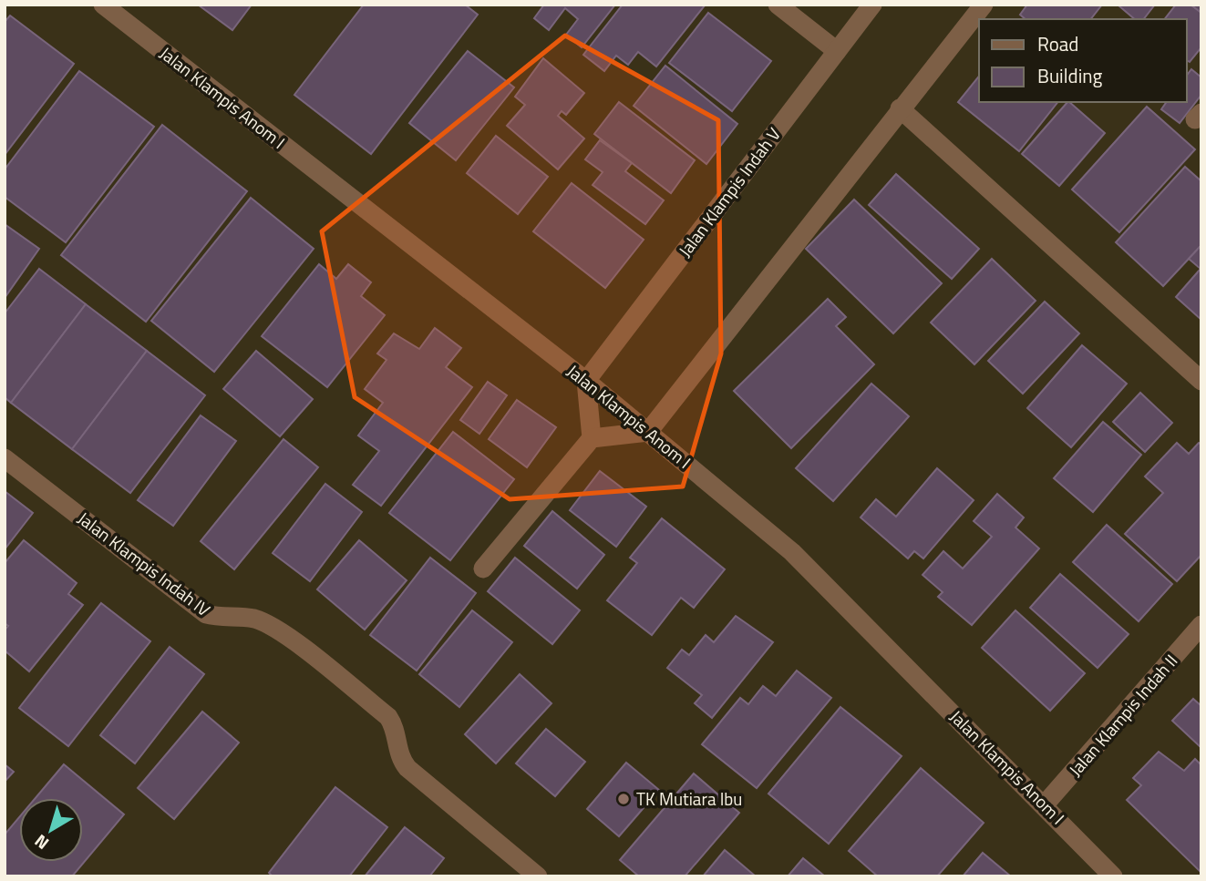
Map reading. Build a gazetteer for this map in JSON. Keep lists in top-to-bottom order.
{
  "streets": {
    "street": [
      "Jalan Klampis Anom I",
      "Jalan Klampis Indah V",
      "Jalan Klampis Indah IV",
      "Jalan Klampis Indah II"
    ]
  },
  "crossings": [
    ["Jalan Klampis Anom I", "Jalan Klampis Indah V"],
    ["Jalan Klampis Anom I", "Jalan Klampis Indah II"]
  ],
  "places": ["TK Mutiara Ibu"],
  "legend": ["Road", "Building"],
  "north": "bottom left"
}
